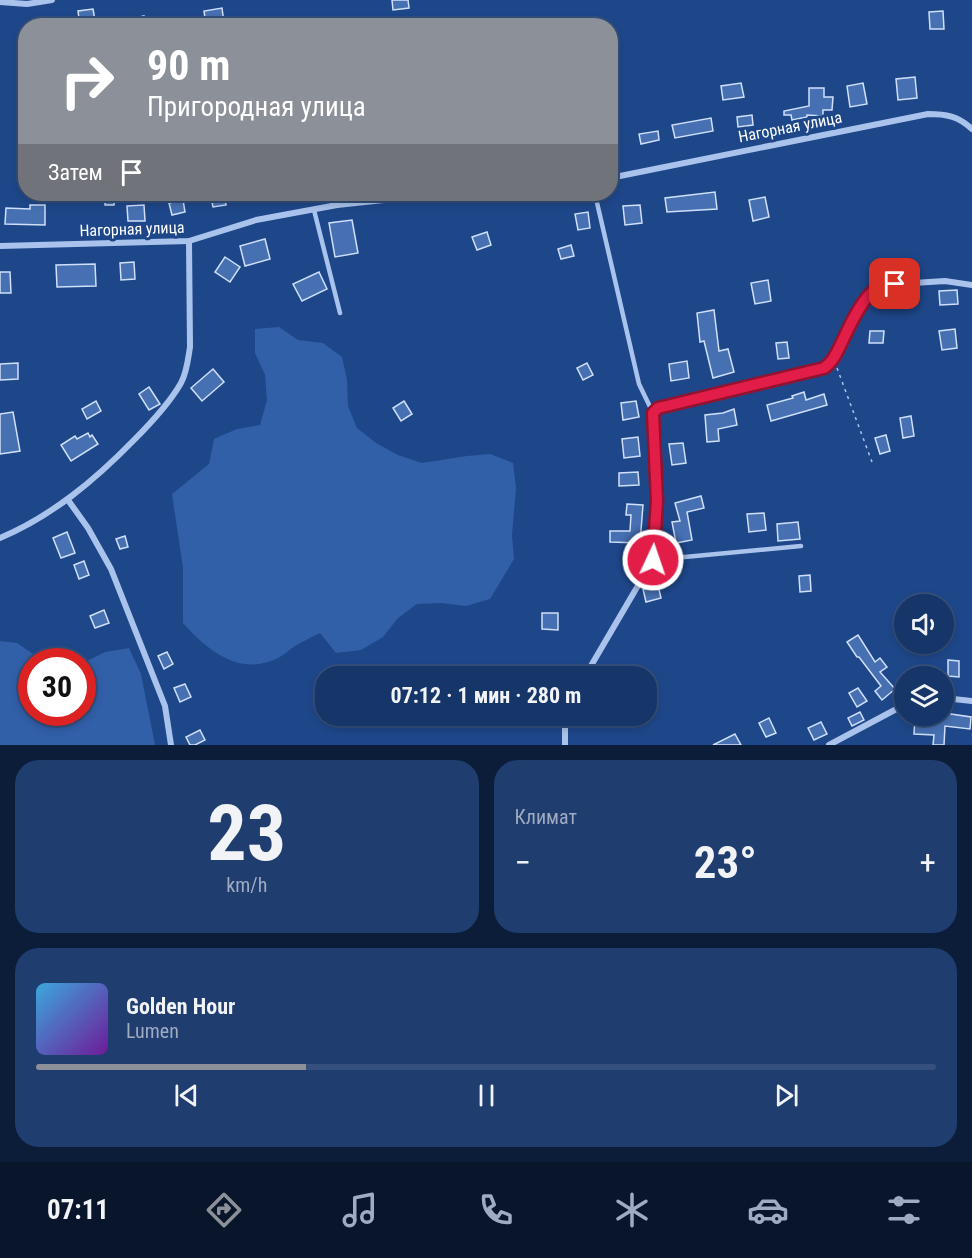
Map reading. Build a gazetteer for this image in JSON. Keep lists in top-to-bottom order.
{
  "streets": {
    "street": ["Нагорная улица"]
  },
  "page": {
    "turn": ["90 m", "Пригородная улица"],
    "then": "Затем",
    "limit": "30",
    "trip": "07:12 · 1 мин · 280 m",
    "tile": [
      ["23", "km/h"],
      "Климат"
    ],
    "heat": ["−", "23°", "+"],
    "song": ["Golden Hour", "Lumen"],
    "tabs": "07:11"
  }
}
